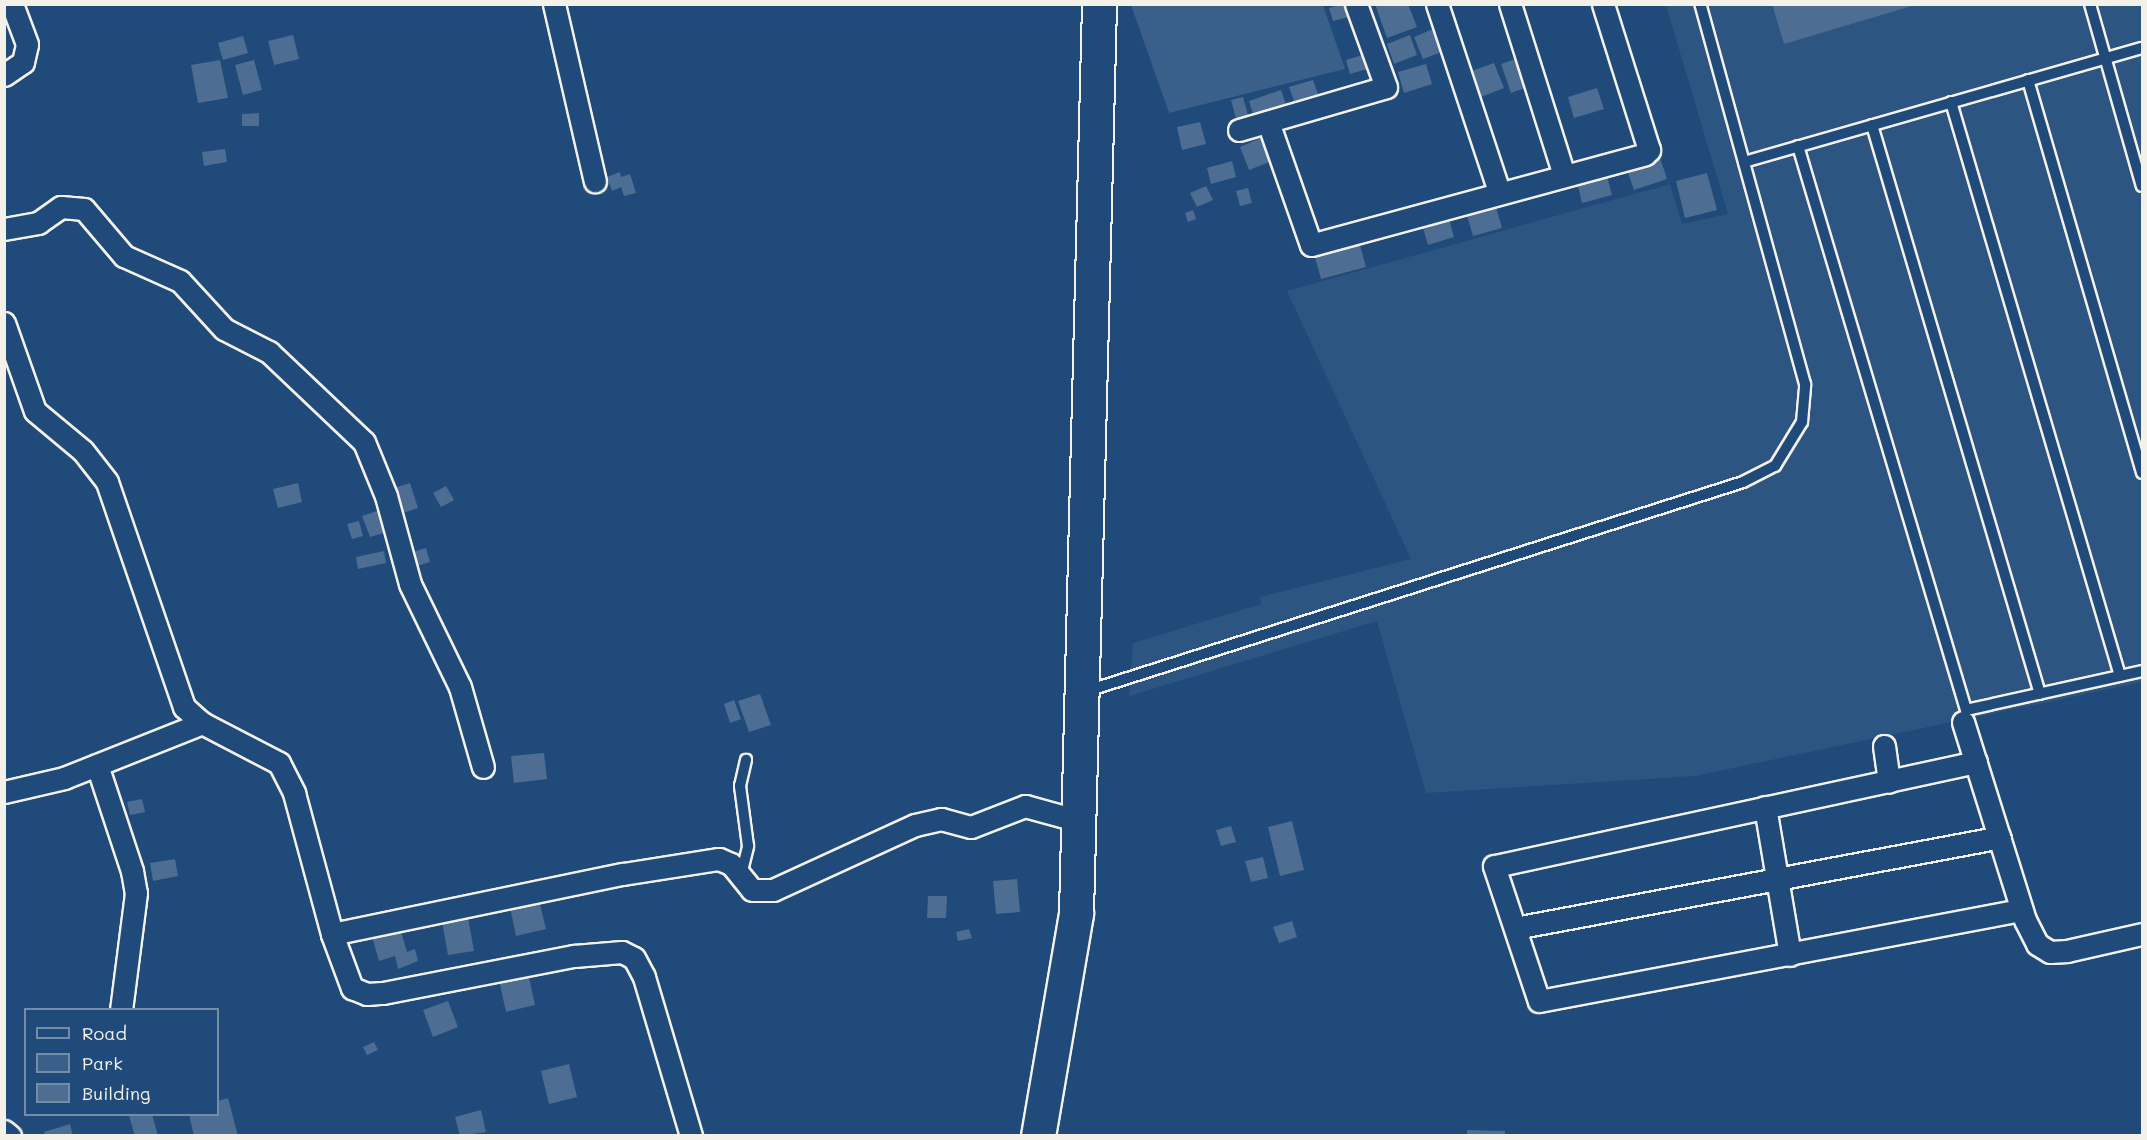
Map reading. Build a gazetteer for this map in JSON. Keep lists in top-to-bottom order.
{
  "legend": ["Road", "Park", "Building"]
}
